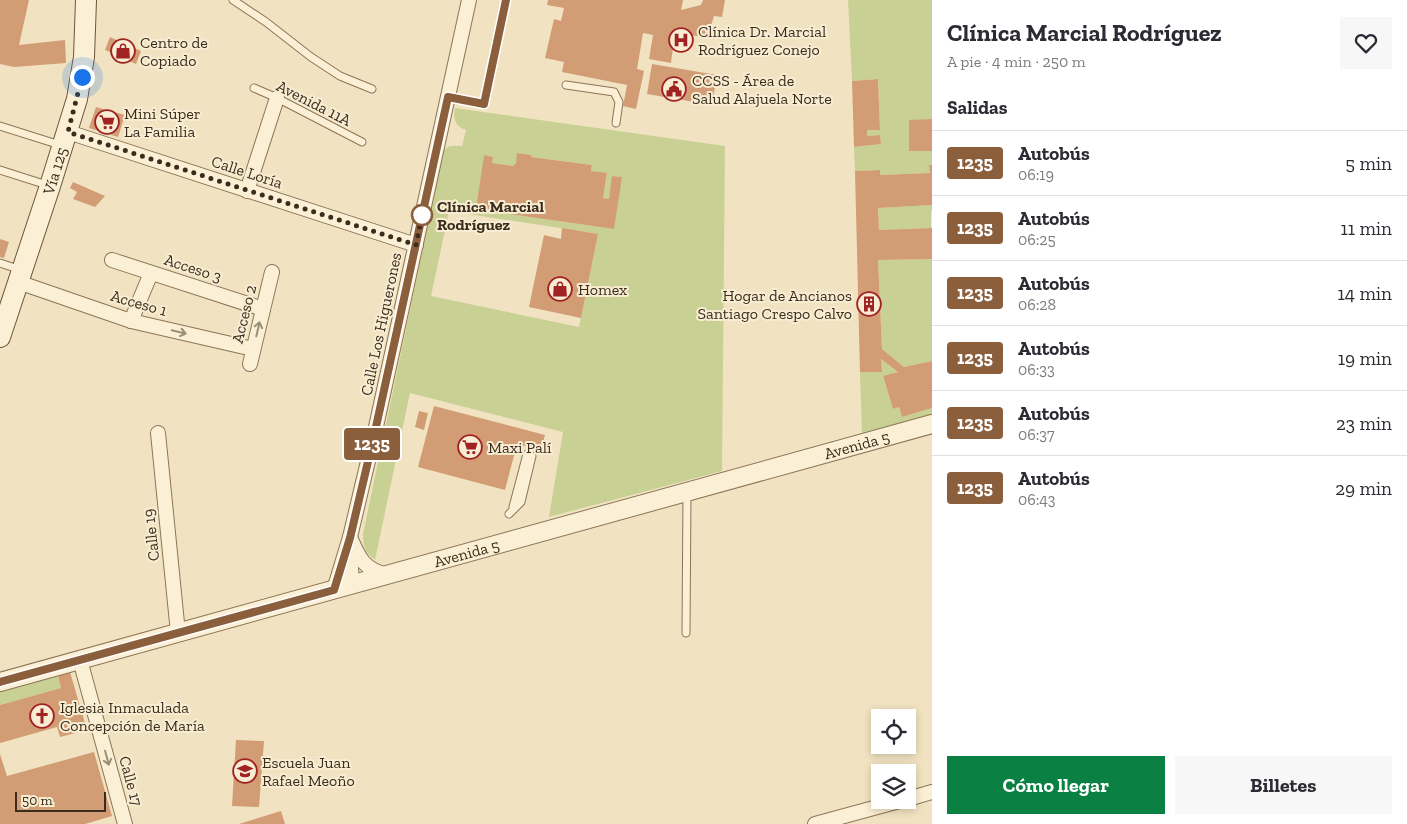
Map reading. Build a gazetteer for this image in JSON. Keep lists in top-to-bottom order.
{
  "streets": {
    "main road": ["Vía 125"],
    "street": [
      "Calle Loría",
      "Acceso 3",
      "Acceso 1",
      "Acceso 2",
      "Calle Los Higuerones",
      "Avenida 5",
      "Calle 19",
      "Calle 17"
    ],
    "lane": ["Avenida 11A"]
  },
  "crossings": [
    ["Vía 125", "Calle Loría"],
    ["Vía 125", "Acceso 1"],
    ["Calle Loría", "Calle Los Higuerones"],
    ["Acceso 3", "Acceso 2"],
    ["Acceso 1", "Acceso 2"],
    ["Calle Los Higuerones", "Avenida 5"],
    ["Avenida 5", "Calle 19"],
    ["Avenida 5", "Calle 17"]
  ],
  "one_way": ["Acceso 1", "Calle 17"],
  "places": {
    "hospital": ["Clínica Dr. Marcial Rodríguez Conejo"],
    "shop": ["Centro de Copiado", "Homex"],
    "public building": ["CCSS - Área de Salud Alajuela Norte"],
    "supermarket": ["Mini Súper La Familia", "Maxi Palí"],
    "other": ["Clínica Marcial Rodríguez"],
    "building": ["Hogar de Ancianos Santiago Crespo Calvo"],
    "church": ["Iglesia Inmaculada Concepción de María"],
    "school or university": ["Escuela Juan Rafael Meoño"]
  },
  "lines": ["bus line 1235"],
  "scale_bar": "50 m",
  "page": {
    "on_map": "1235",
    "heading": [
      ["Clínica Marcial Rodríguez", "A pie · 4 min · 250 m"],
      "Salidas"
    ],
    "list": [
      {
        "mark": "1235",
        "name": "Autobús",
        "note": "06:19",
        "value": "5 min"
      },
      {
        "mark": "1235",
        "name": "Autobús",
        "note": "06:25",
        "value": "11 min"
      },
      {
        "mark": "1235",
        "name": "Autobús",
        "note": "06:28",
        "value": "14 min"
      },
      {
        "mark": "1235",
        "name": "Autobús",
        "note": "06:33",
        "value": "19 min"
      },
      {
        "mark": "1235",
        "name": "Autobús",
        "note": "06:37",
        "value": "23 min"
      },
      {
        "mark": "1235",
        "name": "Autobús",
        "note": "06:43",
        "value": "29 min"
      }
    ],
    "buttons": ["Cómo llegar", "Billetes"],
    "scale": "50 m"
  }
}
